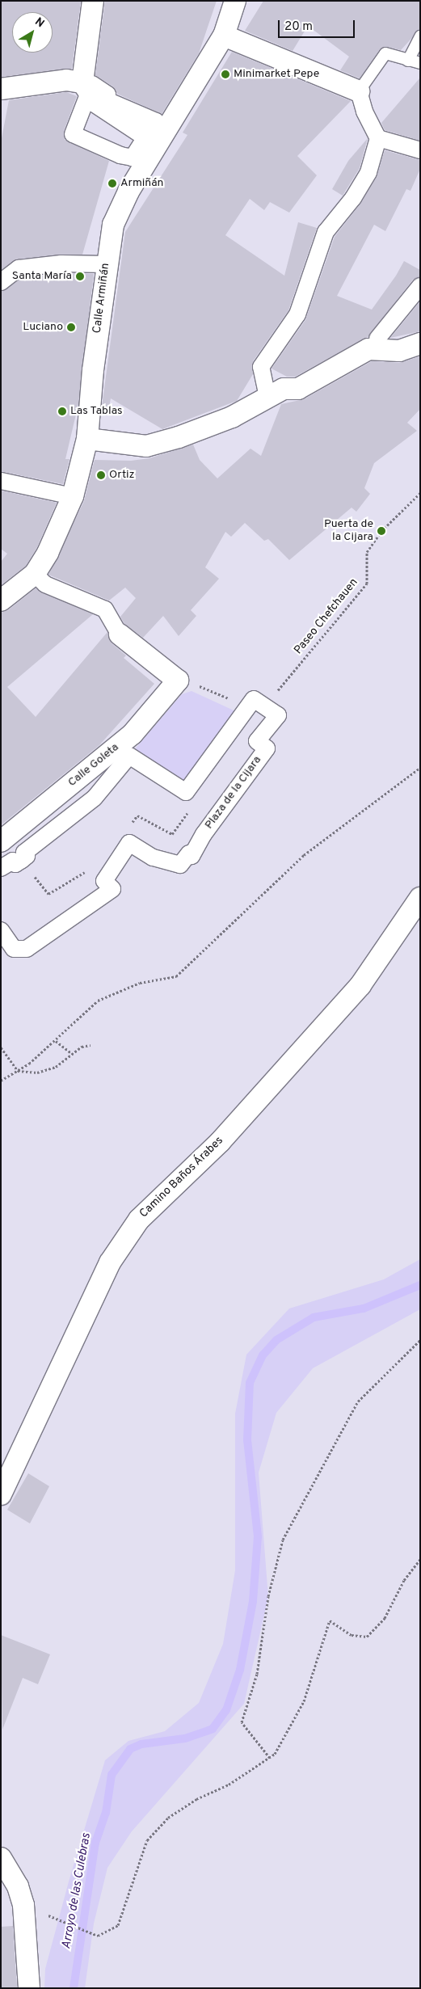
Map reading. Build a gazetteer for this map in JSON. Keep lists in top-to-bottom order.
{
  "streets": {
    "street": [
      "Calle Armiñán",
      "Calle Goleta",
      "Plaza de la Cijara",
      "Camino Baños Árabes"
    ],
    "path": ["Paseo Chefchauen"]
  },
  "crossings": [
    ["Paseo Chefchauen", "Plaza de la Cijara"]
  ],
  "water": ["Arroyo de las Culebras"],
  "places": [
    "Minimarket Pepe",
    "Armiñán",
    "Santa María",
    "Luciano",
    "Las Tablas",
    "Ortiz",
    "Puerta de la Cijara"
  ],
  "scale_bar": "20 m",
  "north": "top right"
}
